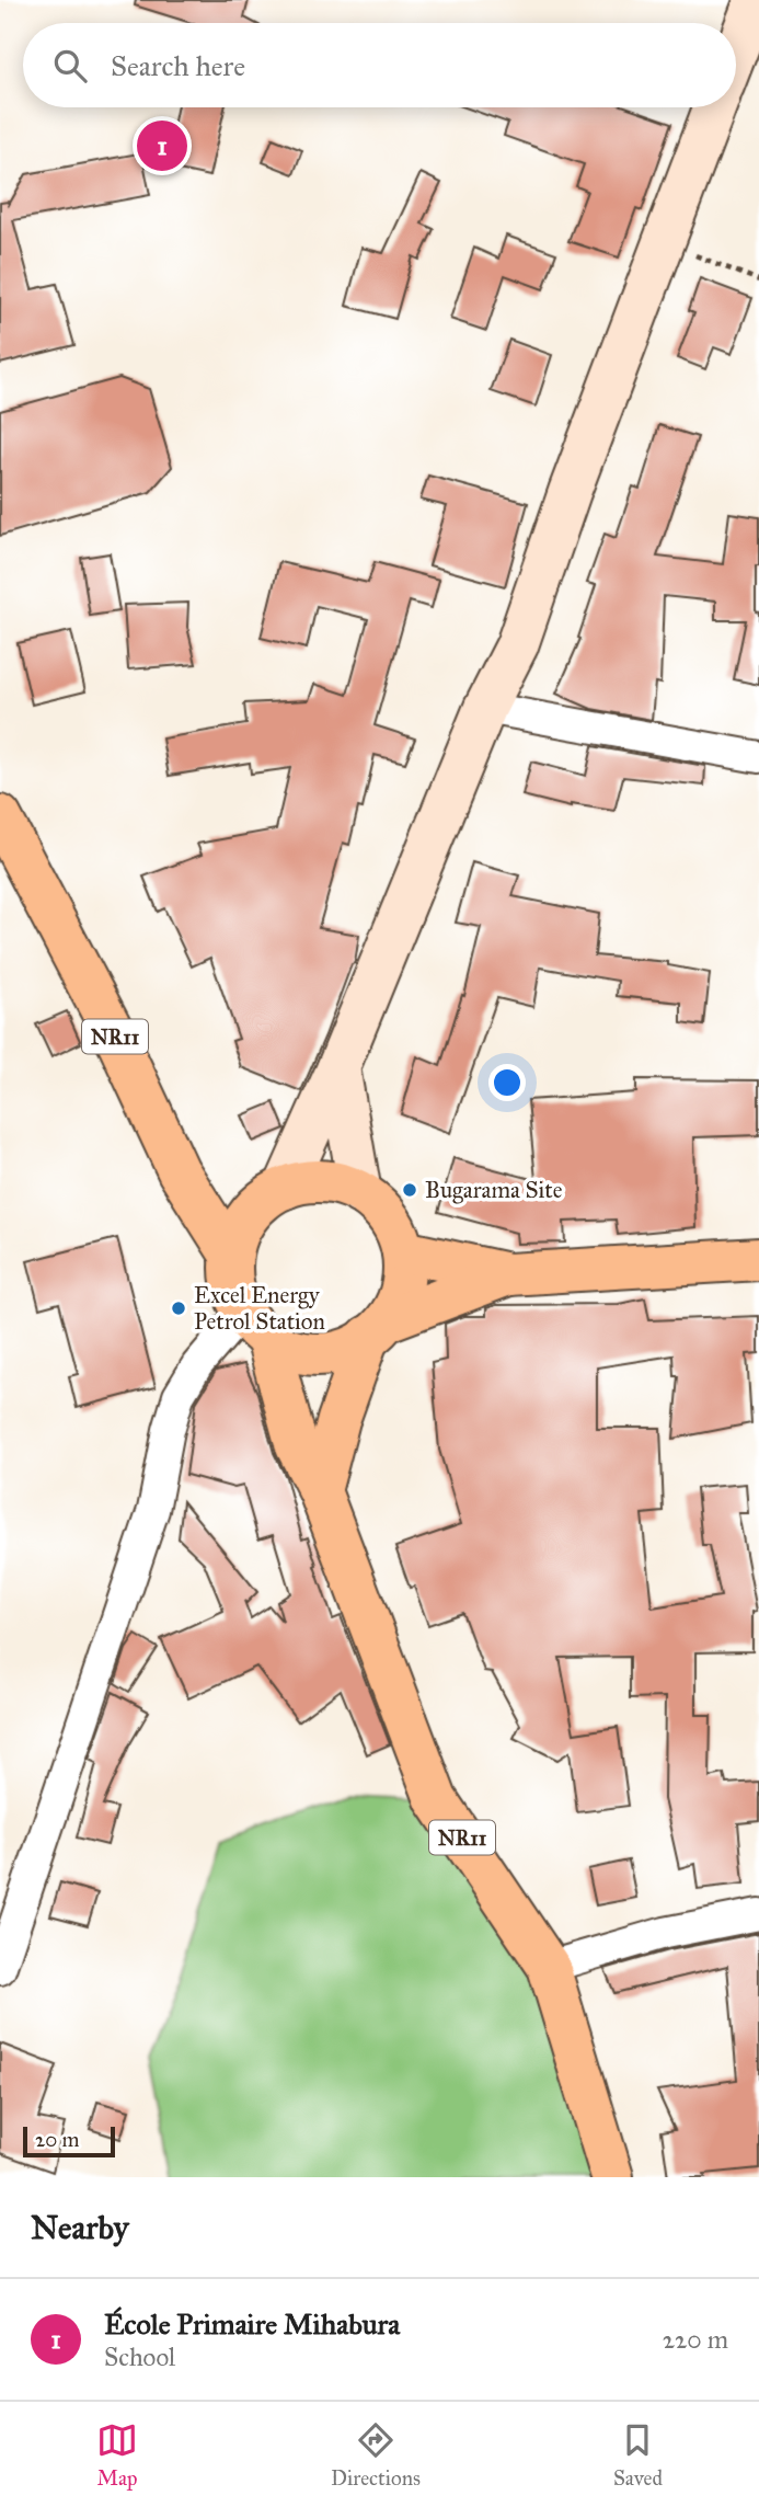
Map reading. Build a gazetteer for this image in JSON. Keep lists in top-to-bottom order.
{
  "streets": {
    "highway": ["NR11"]
  },
  "places": ["Bugarama Site", "Excel Energy Petrol Station"],
  "scale_bar": "20 m",
  "page": {
    "search": "Search here",
    "pins": "1",
    "scale": "20 m",
    "heading": "Nearby",
    "list": [
      {
        "mark": "1",
        "name": "École Primaire Mihabura",
        "note": "School",
        "value": "220 m"
      }
    ],
    "nav": ["Map", "Directions", "Saved"]
  }
}
